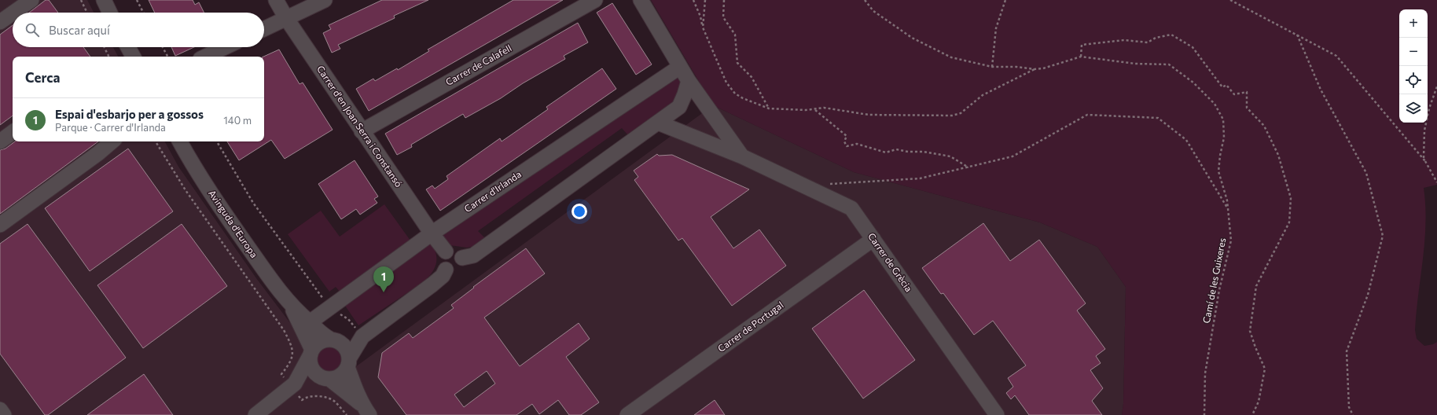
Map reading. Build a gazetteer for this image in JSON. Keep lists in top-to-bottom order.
{
  "streets": {
    "street": [
      "Carrer de Calafell",
      "Carrer d'en Joan Serra i Constansó",
      "Carrer d'Irlanda",
      "Avinguda d'Europa",
      "Carrer de Grècia",
      "Carrer de Portugal"
    ],
    "path": ["Camí de les Guixeres"]
  },
  "crossings": [
    ["Carrer de Calafell", "Carrer d'en Joan Serra i Constansó"],
    ["Carrer d'en Joan Serra i Constansó", "Carrer d'Irlanda"],
    ["Carrer d'Irlanda", "Avinguda d'Europa"],
    ["Carrer d'Irlanda", "Carrer de Grècia"],
    ["Carrer de Grècia", "Carrer de Portugal"]
  ],
  "page": {
    "map_buttons": ["+", "−"],
    "search": "Buscar aquí",
    "heading": "Cerca",
    "list": [
      {
        "mark": "1",
        "name": "Espai d'esbarjo per a gossos",
        "note": "Parque · Carrer d'Irlanda",
        "value": "140 m"
      }
    ],
    "pins": "1"
  }
}
